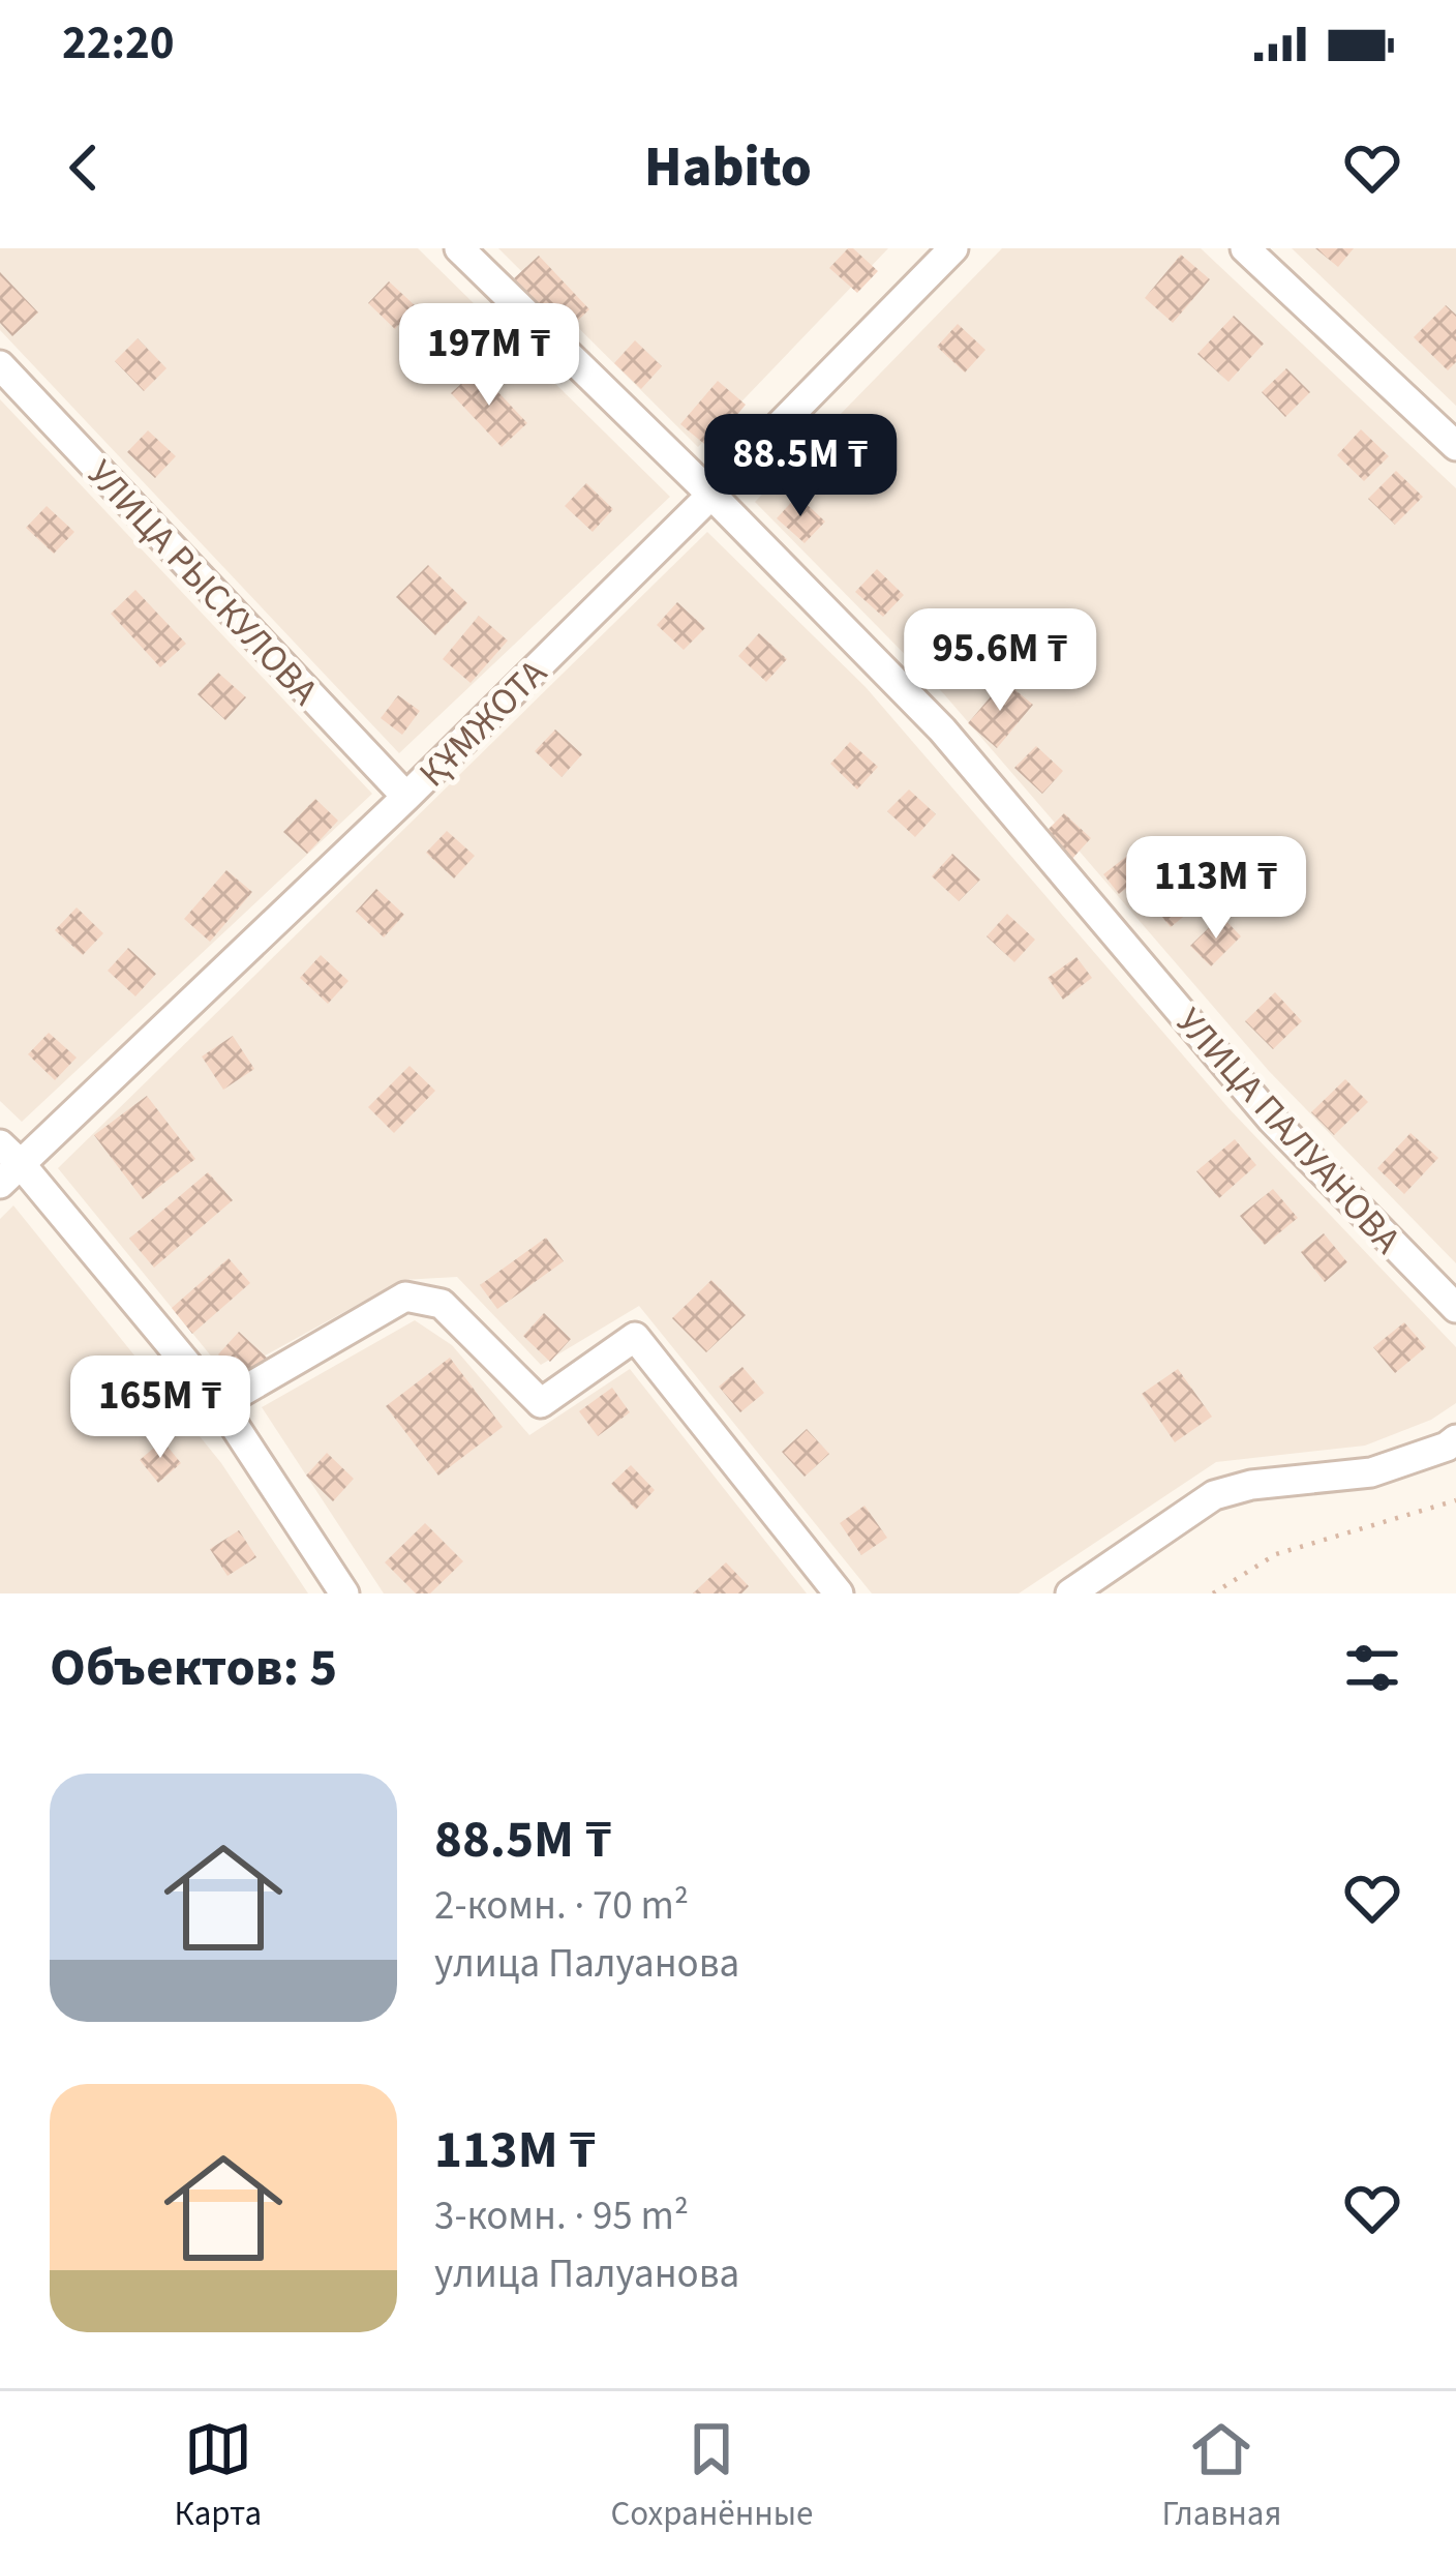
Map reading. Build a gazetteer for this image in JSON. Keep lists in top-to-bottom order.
{
  "streets": {
    "street": ["УЛИЦА РЫСКУЛОВА", "ҚҰМЖОТА", "УЛИЦА ПАЛУАНОВА"]
  },
  "crossings": [
    ["УЛИЦА РЫСКУЛОВА", "ҚҰМЖОТА"],
    ["ҚҰМЖОТА", "УЛИЦА ПАЛУАНОВА"]
  ],
  "page": {
    "status": "22:20",
    "header": "Habito",
    "price": [
      "197M ₸",
      "88.5M ₸",
      "95.6M ₸",
      "113M ₸",
      "165M ₸"
    ],
    "heading": "Объектов: 5",
    "list": [
      {
        "name": "88.5M ₸",
        "note": "2-комн. · 70 m² · улица Палуанова"
      },
      {
        "name": "113M ₸",
        "note": "3-комн. · 95 m² · улица Палуанова"
      }
    ],
    "tabs": ["Карта", "Сохранённые", "Главная"]
  }
}
